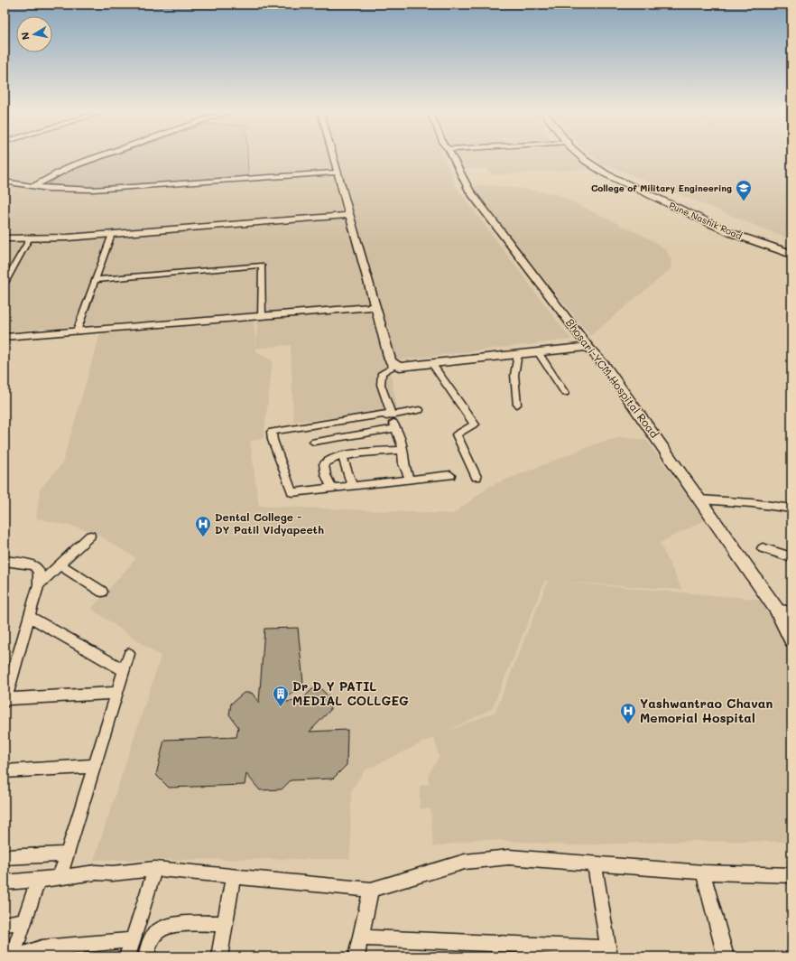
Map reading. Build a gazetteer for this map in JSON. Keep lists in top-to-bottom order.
{
  "streets": {
    "highway": ["Pune Nashik Road"],
    "street": ["Bhosari-YCM Hospital Road"]
  },
  "places": {
    "school or university": ["College of Military Engineering"],
    "hospital": ["Dental College - DY Patil Vidyapeeth", "Yashwantrao Chavan Memorial Hospital"],
    "building": ["Dr D Y PATIL MEDIAL COLLGEG"]
  },
  "north": "left"
}
